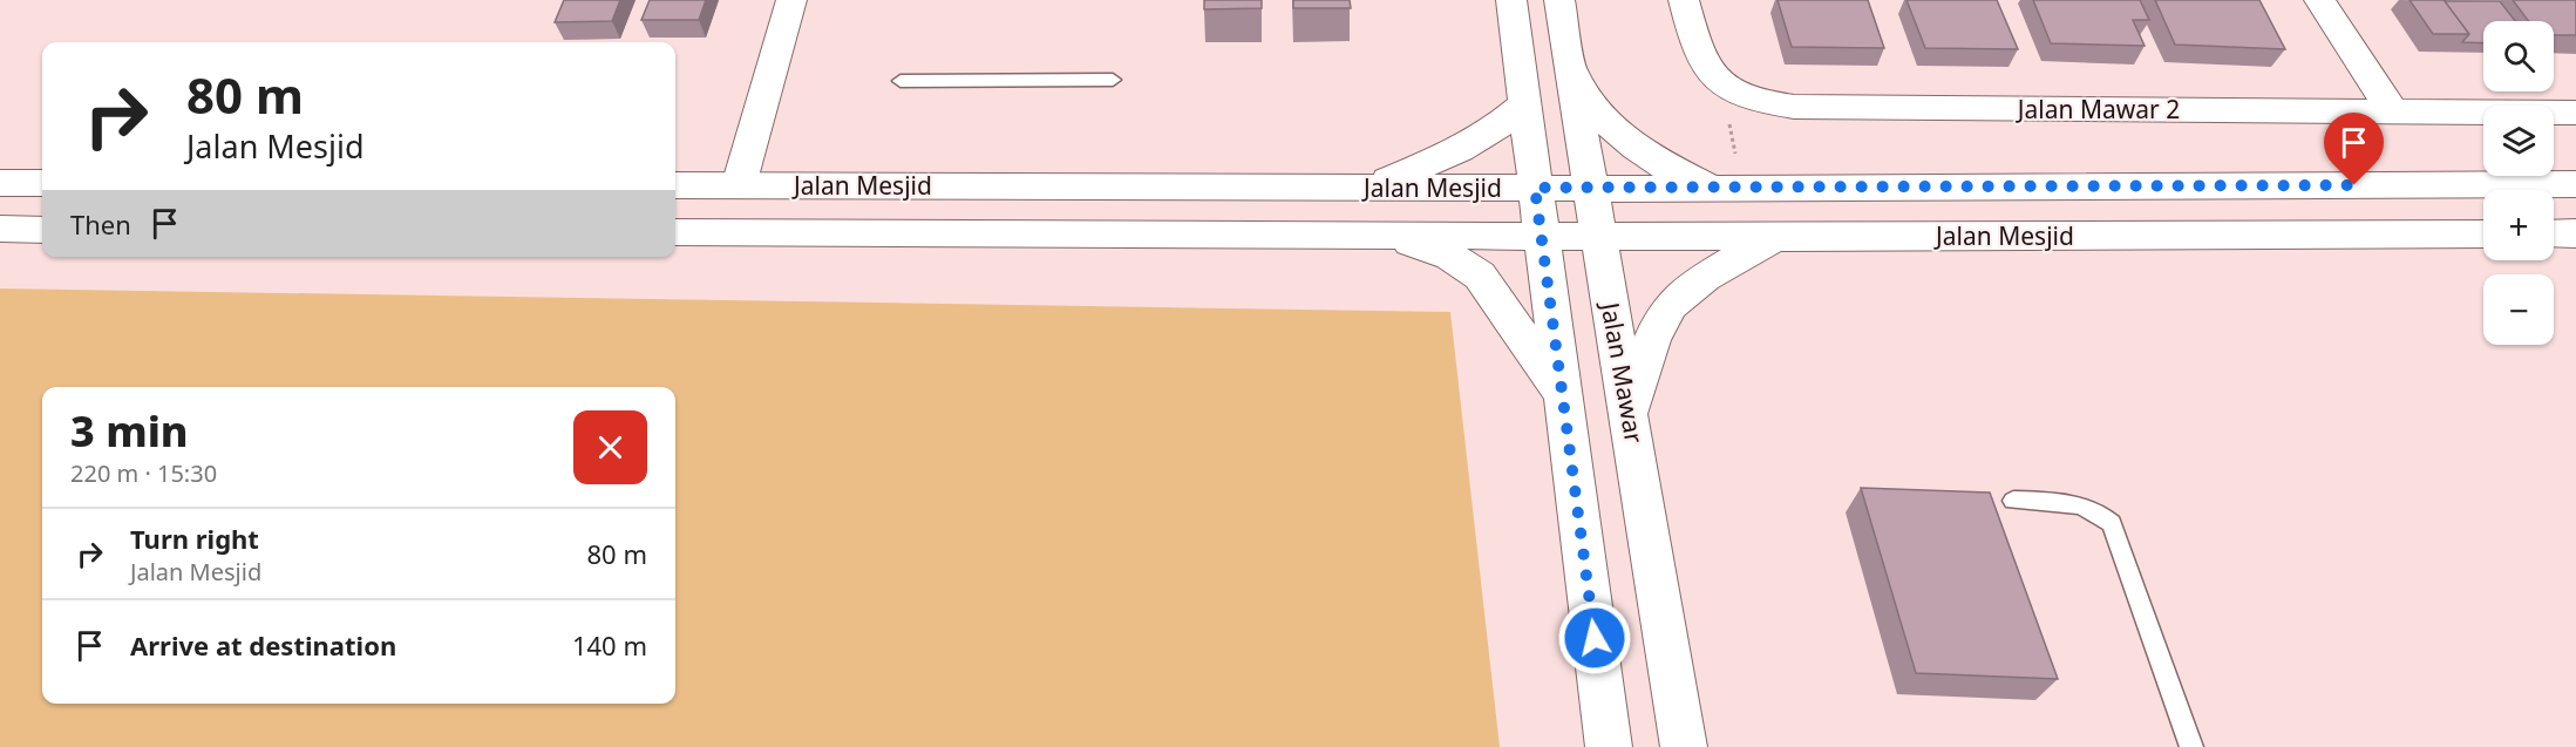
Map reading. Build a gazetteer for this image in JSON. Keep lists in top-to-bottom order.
{
  "streets": {
    "main road": ["Jalan Mawar 2", "Jalan Mesjid", "Jalan Mawar"]
  },
  "crossings": [
    ["Jalan Mesjid", "Jalan Mawar"]
  ],
  "page": {
    "map_buttons": ["+", "−"],
    "turn": ["80 m", "Jalan Mesjid"],
    "then": "Then",
    "heading": ["3 min", "220 m · 15:30"],
    "list": [
      {
        "name": "Turn right",
        "note": "Jalan Mesjid",
        "value": "80 m"
      },
      {
        "name": "Arrive at destination",
        "value": "140 m"
      }
    ]
  }
}
